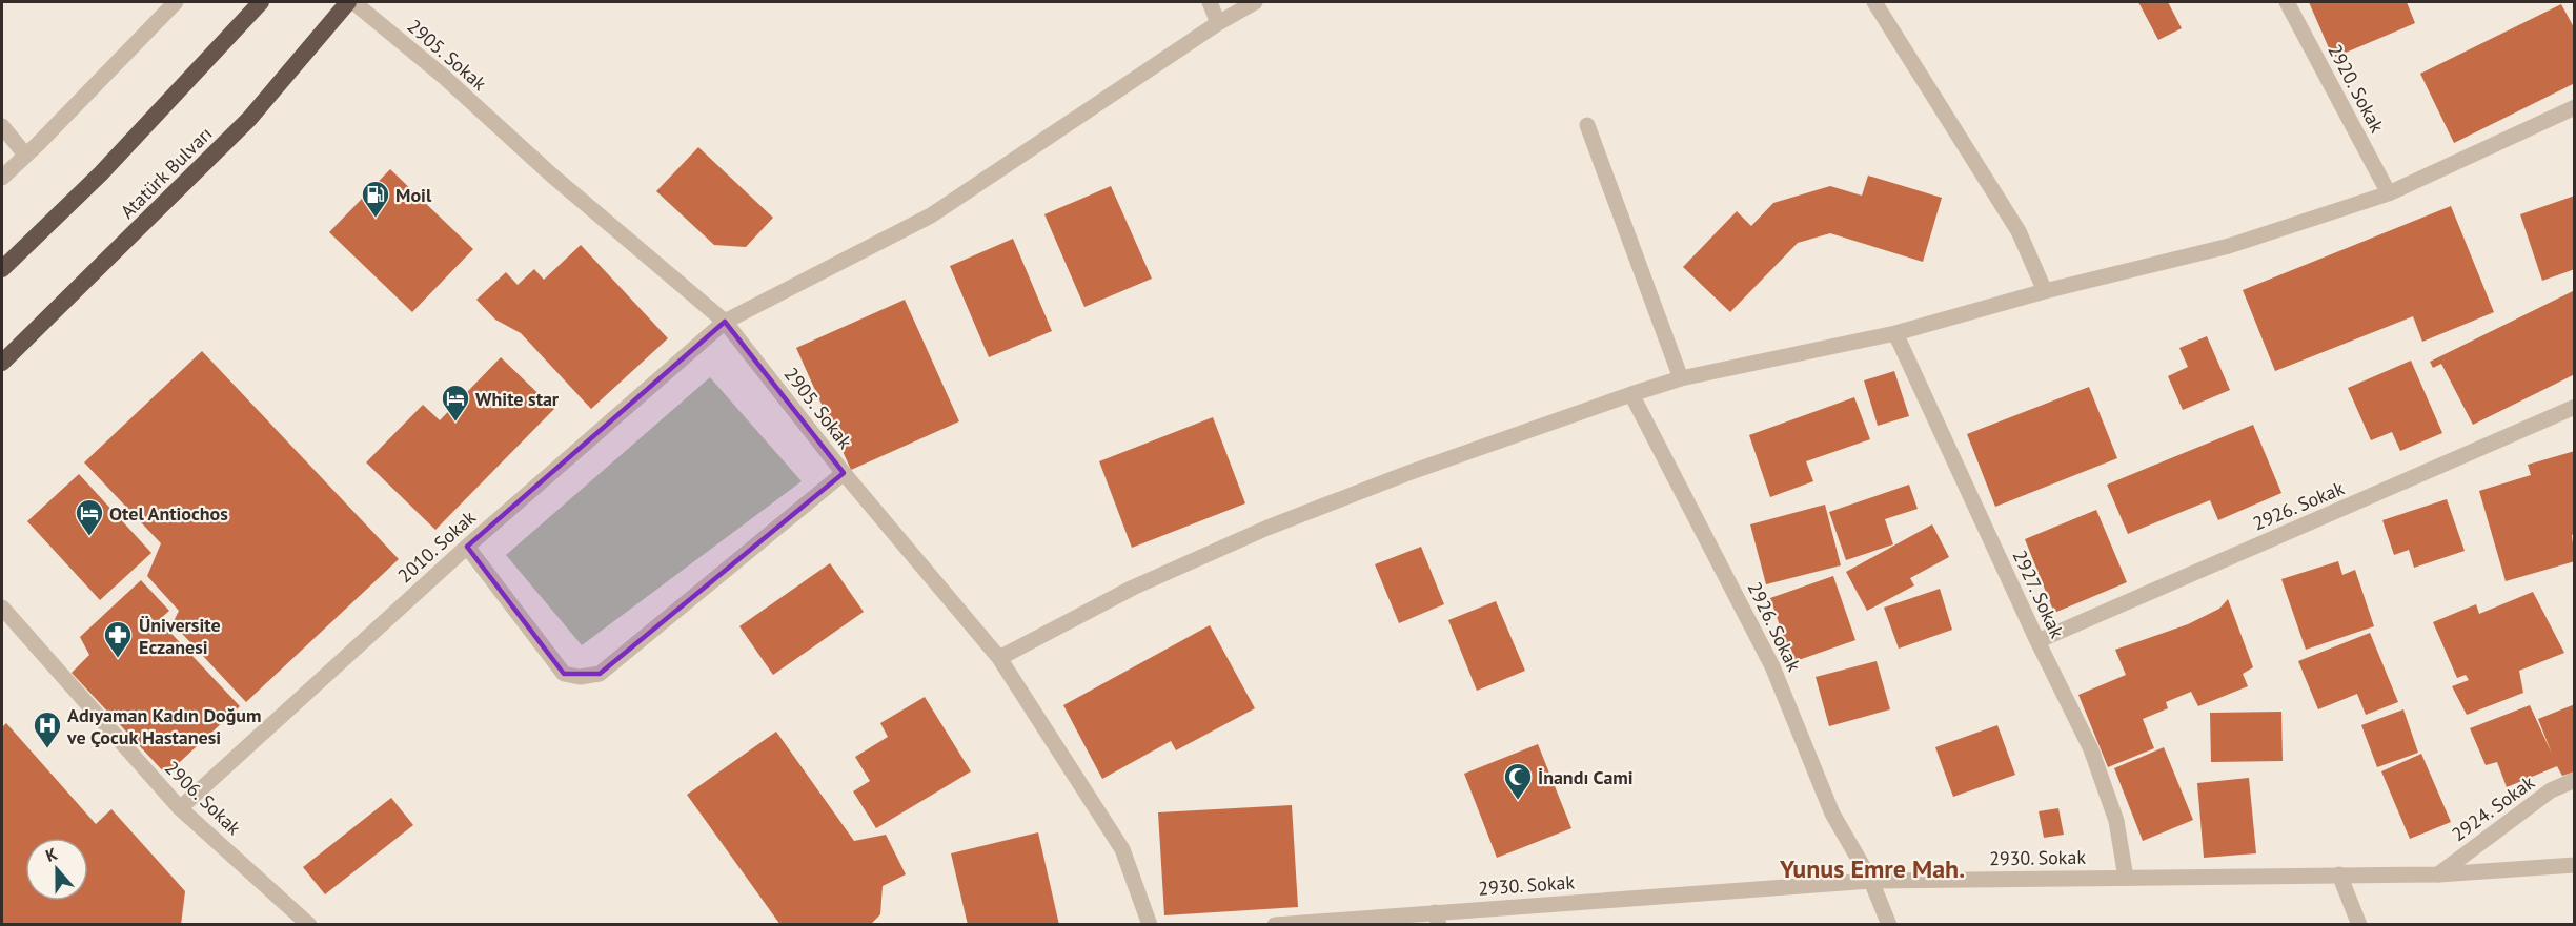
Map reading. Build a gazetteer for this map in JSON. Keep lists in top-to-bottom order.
{
  "streets": {
    "highway": ["Atatürk Bulvarı"],
    "street": [
      "2905. Sokak",
      "2920. Sokak",
      "2926. Sokak",
      "2010. Sokak",
      "2927. Sokak",
      "2906. Sokak",
      "2924. Sokak",
      "2930. Sokak"
    ]
  },
  "crossings": [
    ["2905. Sokak", "2010. Sokak"],
    ["2926. Sokak", "2927. Sokak"],
    ["2926. Sokak", "2930. Sokak"],
    ["2010. Sokak", "2906. Sokak"],
    ["2927. Sokak", "2930. Sokak"],
    ["2924. Sokak", "2930. Sokak"]
  ],
  "districts": ["Yunus Emre Mah."],
  "places": {
    "fuel station": ["Moil"],
    "hotel": ["White star", "Otel Antiochos"],
    "pharmacy": ["Üniversite Eczanesi"],
    "hospital": ["Adıyaman Kadın Doğum ve Çocuk Hastanesi"],
    "mosque": ["İnandı Cami"]
  },
  "north": "top"
}
